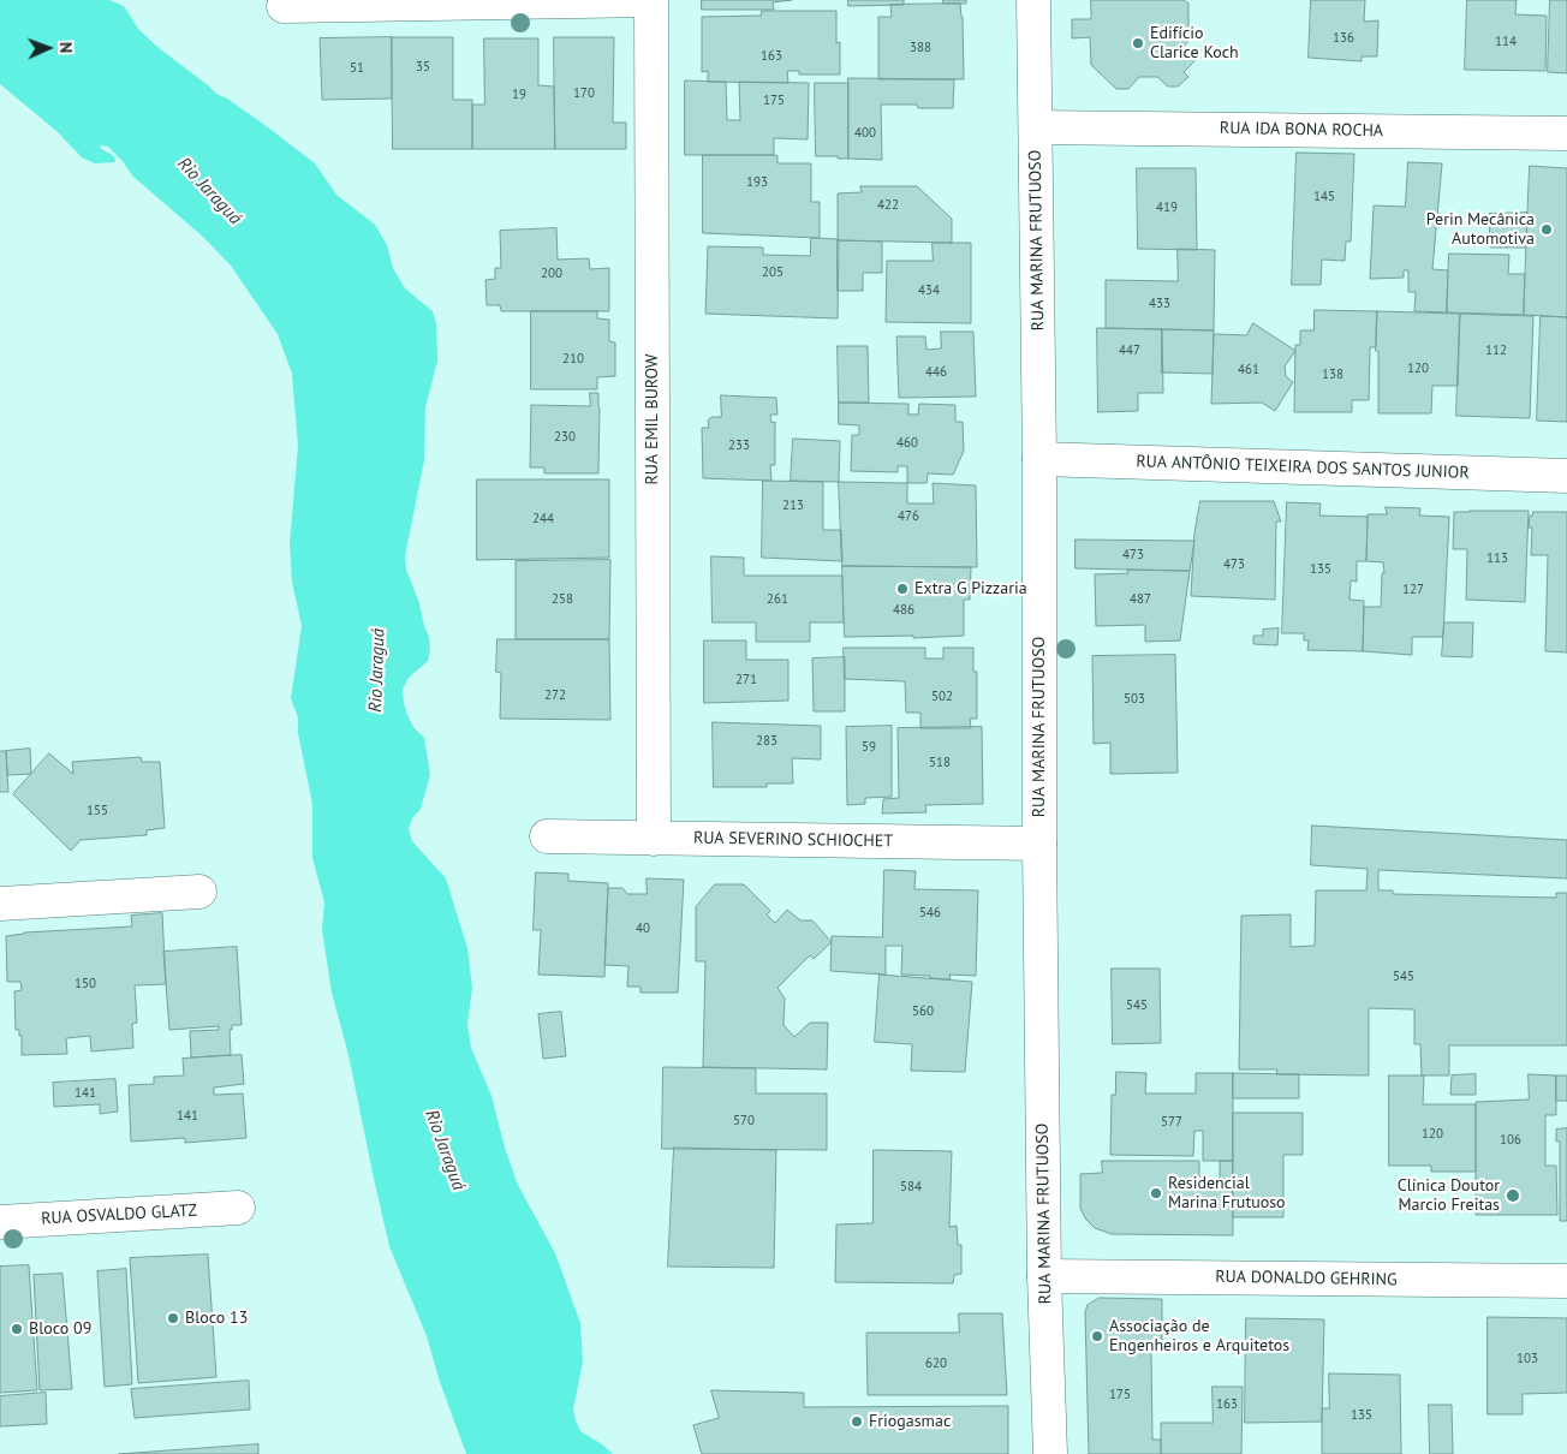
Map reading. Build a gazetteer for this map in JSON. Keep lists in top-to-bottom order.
{
  "streets": {
    "street": [
      "RUA IDA BONA ROCHA",
      "RUA MARINA FRUTUOSO",
      "RUA EMIL BUROW",
      "RUA ANTÔNIO TEIXEIRA DOS SANTOS JUNIOR",
      "RUA SEVERINO SCHIOCHET",
      "RUA OSVALDO GLATZ",
      "RUA DONALDO GEHRING"
    ]
  },
  "crossings": [
    ["RUA IDA BONA ROCHA", "RUA MARINA FRUTUOSO"],
    ["RUA MARINA FRUTUOSO", "RUA ANTÔNIO TEIXEIRA DOS SANTOS JUNIOR"],
    ["RUA MARINA FRUTUOSO", "RUA SEVERINO SCHIOCHET"],
    ["RUA MARINA FRUTUOSO", "RUA DONALDO GEHRING"],
    ["RUA EMIL BUROW", "RUA SEVERINO SCHIOCHET"]
  ],
  "water": ["Rio Jaraguá"],
  "places": [
    "Edifício Clarice Koch",
    "Perin Mecânica Automotiva",
    "Extra G Pizzaria",
    "Residencial Marina Frutuoso",
    "Clínica Doutor Marcio Freitas",
    "Bloco 13",
    "Bloco 09",
    "Associação de Engenheiros e Arquitetos",
    "Friogasmac"
  ],
  "house_numbers": [
    "136",
    "114",
    "388",
    "163",
    "35",
    "51",
    "170",
    "19",
    "175",
    "400",
    "193",
    "145",
    "422",
    "419",
    "205",
    "200",
    "434",
    "433",
    "447",
    "112",
    "210",
    "120",
    "461",
    "446",
    "138",
    "230",
    "460",
    "233",
    "213",
    "476",
    "244",
    "473",
    "113",
    "473",
    "135",
    "127",
    "258",
    "261",
    "487",
    "486",
    "271",
    "272",
    "502",
    "503",
    "283",
    "59",
    "518",
    "155",
    "546",
    "40",
    "545",
    "150",
    "545",
    "560",
    "141",
    "141",
    "570",
    "577",
    "120",
    "106",
    "584",
    "103",
    "620",
    "175",
    "163",
    "135"
  ],
  "north": "right"
}
